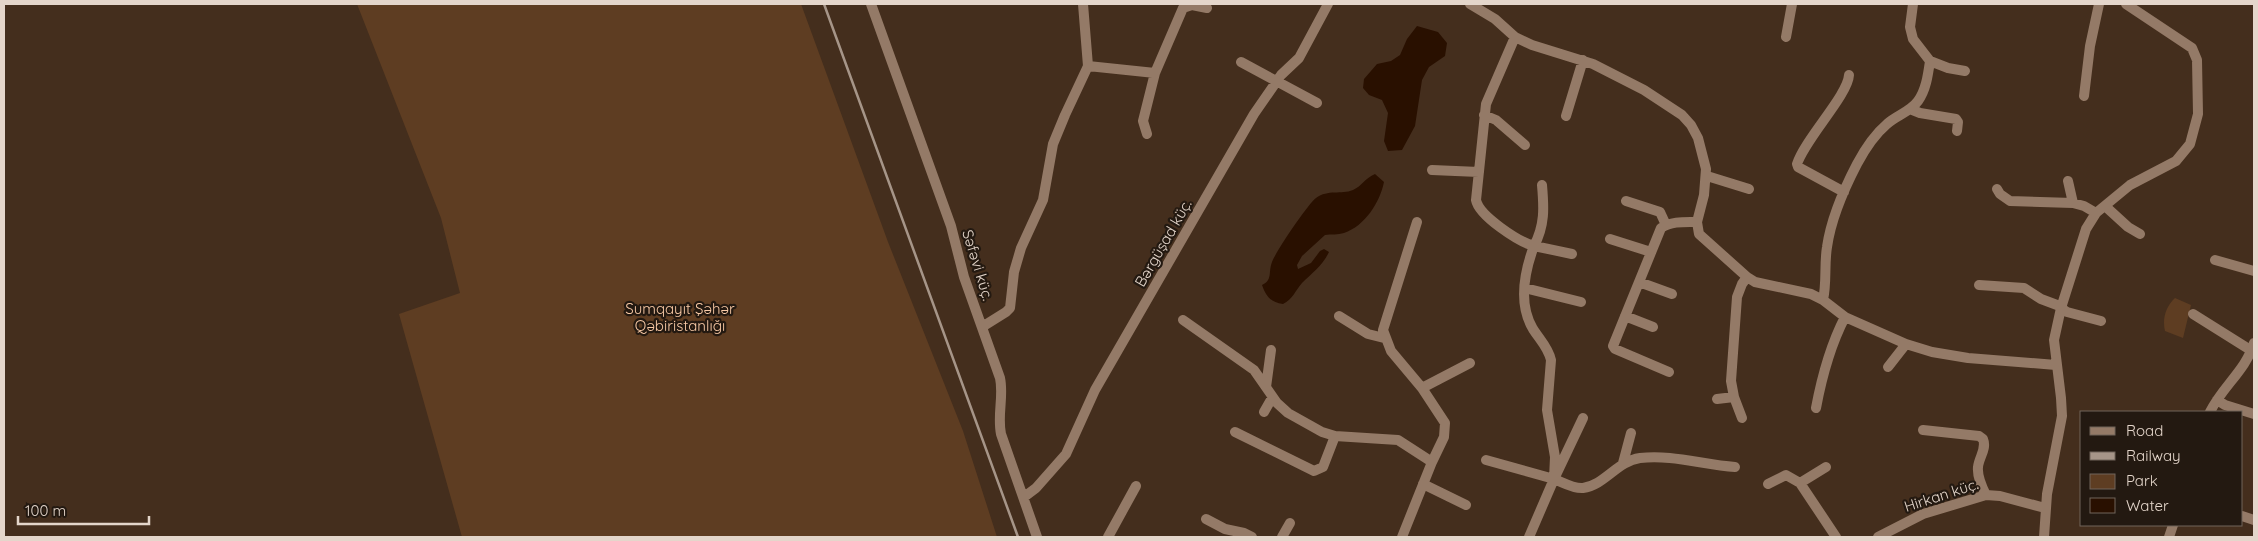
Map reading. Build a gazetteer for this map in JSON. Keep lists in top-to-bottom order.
{
  "streets": {
    "street": ["Bərgüşad küç.", "Səfəvi küç.", "Hirkan küç."]
  },
  "crossings": [
    ["Bərgüşad küç.", "Səfəvi küç."]
  ],
  "parks": ["Sumqayıt Şəhər Qəbiristanlığı"],
  "legend": [
    "Road",
    "Railway",
    "Park",
    "Water"
  ],
  "scale_bar": "100 m"
}
